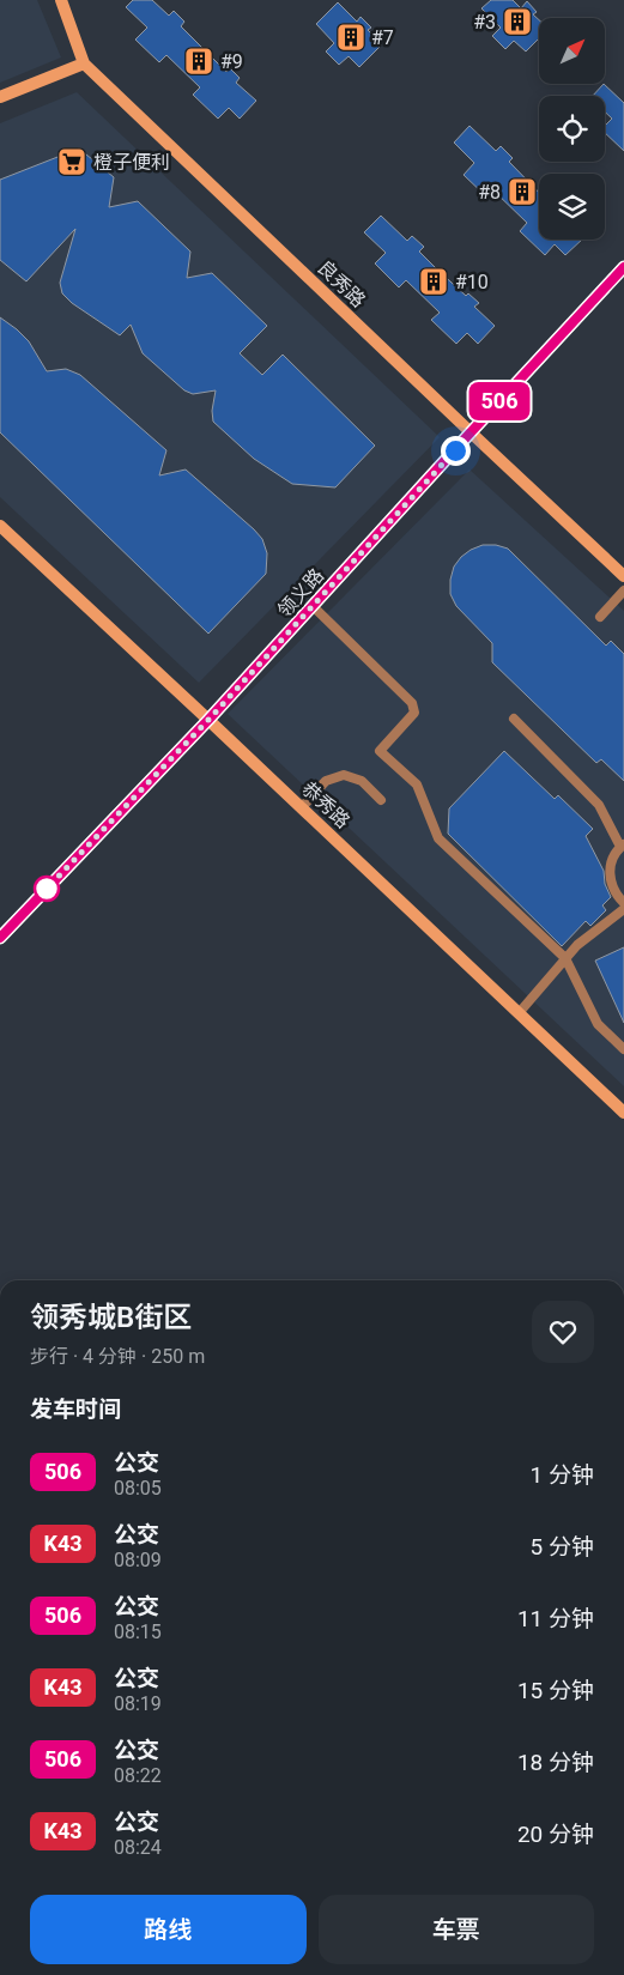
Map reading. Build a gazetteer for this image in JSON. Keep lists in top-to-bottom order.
{
  "streets": {
    "street": ["良秀路", "领义路", "恭秀路"]
  },
  "crossings": [
    ["良秀路", "领义路"],
    ["领义路", "恭秀路"]
  ],
  "places": {
    "building": [
      "#3",
      "#7",
      "#9",
      "#8",
      "#10"
    ],
    "supermarket": ["橙子便利"]
  },
  "lines": ["bus line 506"],
  "north": "top right",
  "page": {
    "on_map": "506",
    "heading": [
      ["领秀城B街区", "步行 · 4 分钟 · 250 m"],
      "发车时间"
    ],
    "list": [
      {
        "mark": "506",
        "name": "公交",
        "note": "08:05",
        "value": "1 分钟"
      },
      {
        "mark": "K43",
        "name": "公交",
        "note": "08:09",
        "value": "5 分钟"
      },
      {
        "mark": "506",
        "name": "公交",
        "note": "08:15",
        "value": "11 分钟"
      },
      {
        "mark": "K43",
        "name": "公交",
        "note": "08:19",
        "value": "15 分钟"
      },
      {
        "mark": "506",
        "name": "公交",
        "note": "08:22",
        "value": "18 分钟"
      },
      {
        "mark": "K43",
        "name": "公交",
        "note": "08:24",
        "value": "20 分钟"
      }
    ],
    "buttons": ["路线", "车票"]
  }
}
